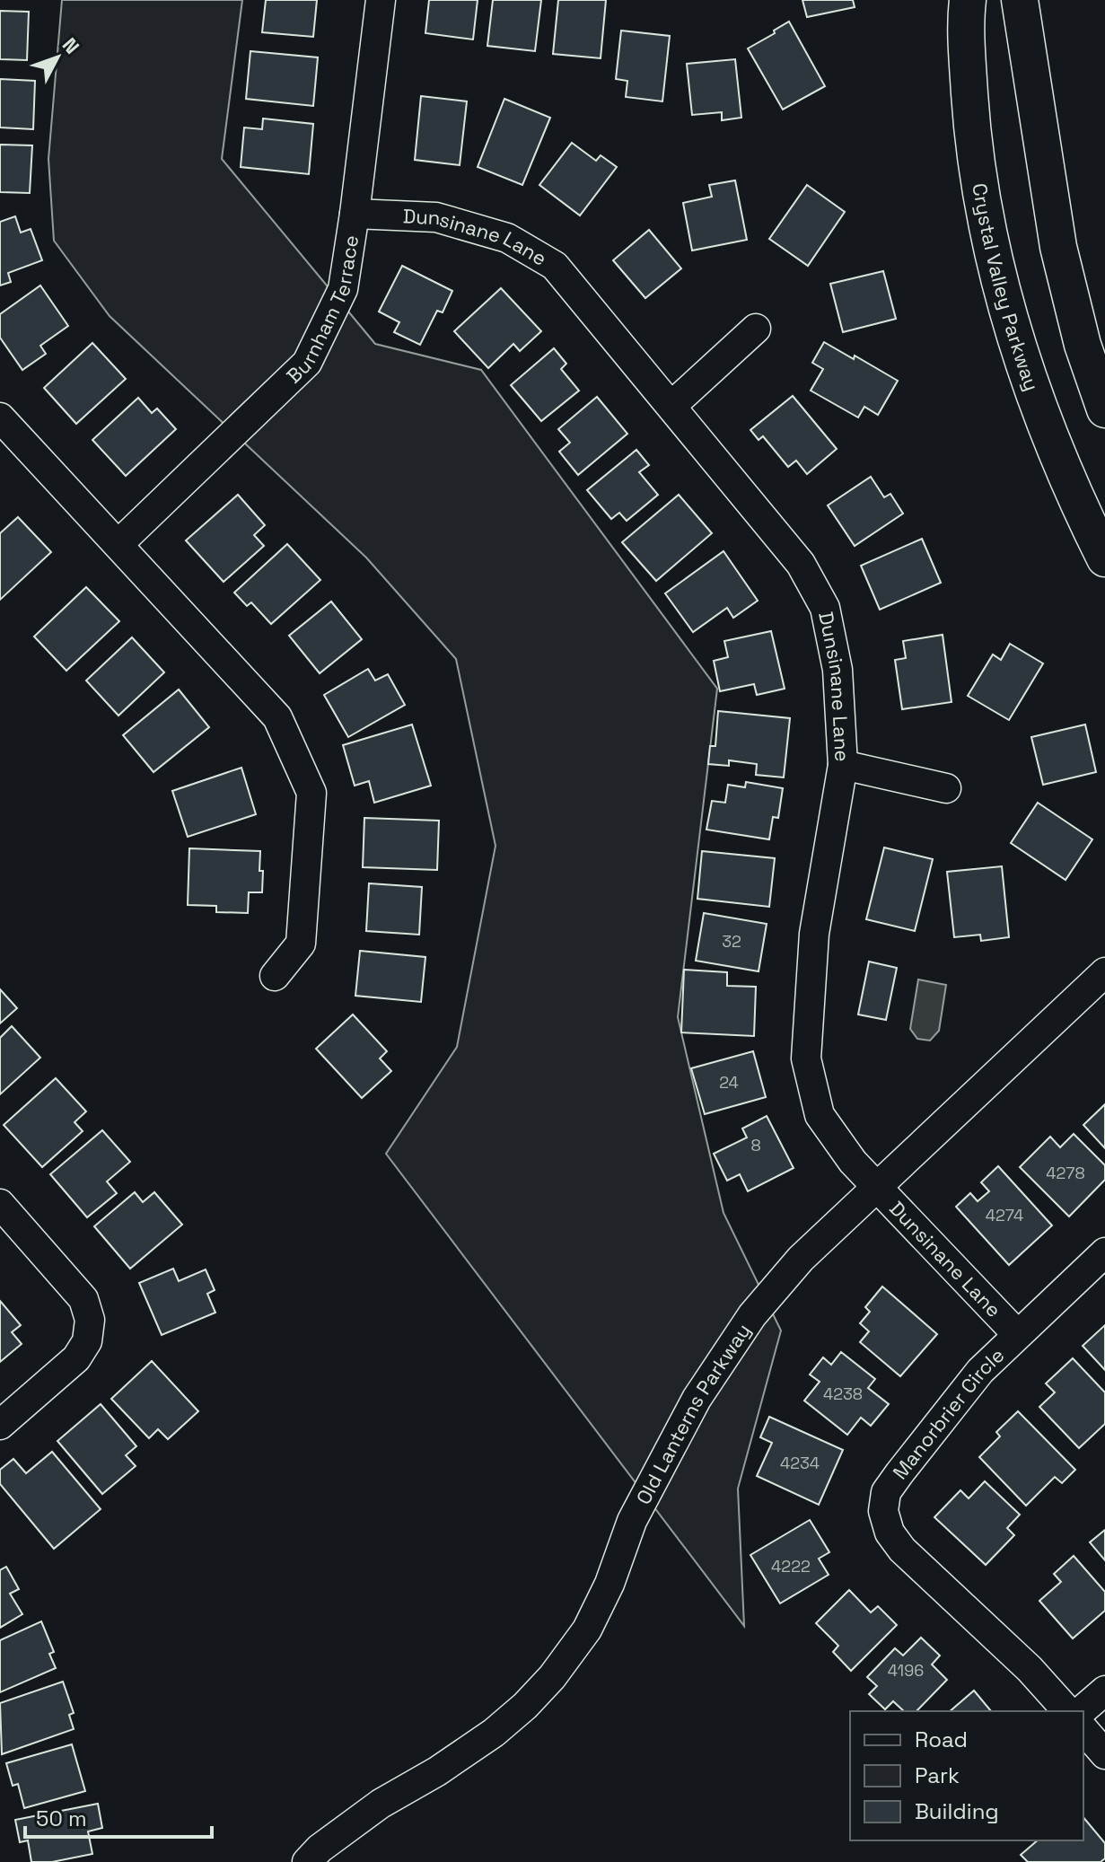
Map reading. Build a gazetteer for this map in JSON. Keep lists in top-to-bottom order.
{
  "streets": {
    "main road": ["Crystal Valley Parkway"],
    "street": [
      "Dunsinane Lane",
      "Burnham Terrace",
      "Manorbrier Circle",
      "Old Lanterns Parkway"
    ]
  },
  "crossings": [
    ["Dunsinane Lane", "Burnham Terrace"],
    ["Dunsinane Lane", "Manorbrier Circle"],
    ["Dunsinane Lane", "Old Lanterns Parkway"]
  ],
  "house_numbers": [
    "32",
    "24",
    "8",
    "4278",
    "4274",
    "4238",
    "4234",
    "4222",
    "4196"
  ],
  "legend": ["Road", "Park", "Building"],
  "scale_bar": "50 m",
  "north": "top right"
}
